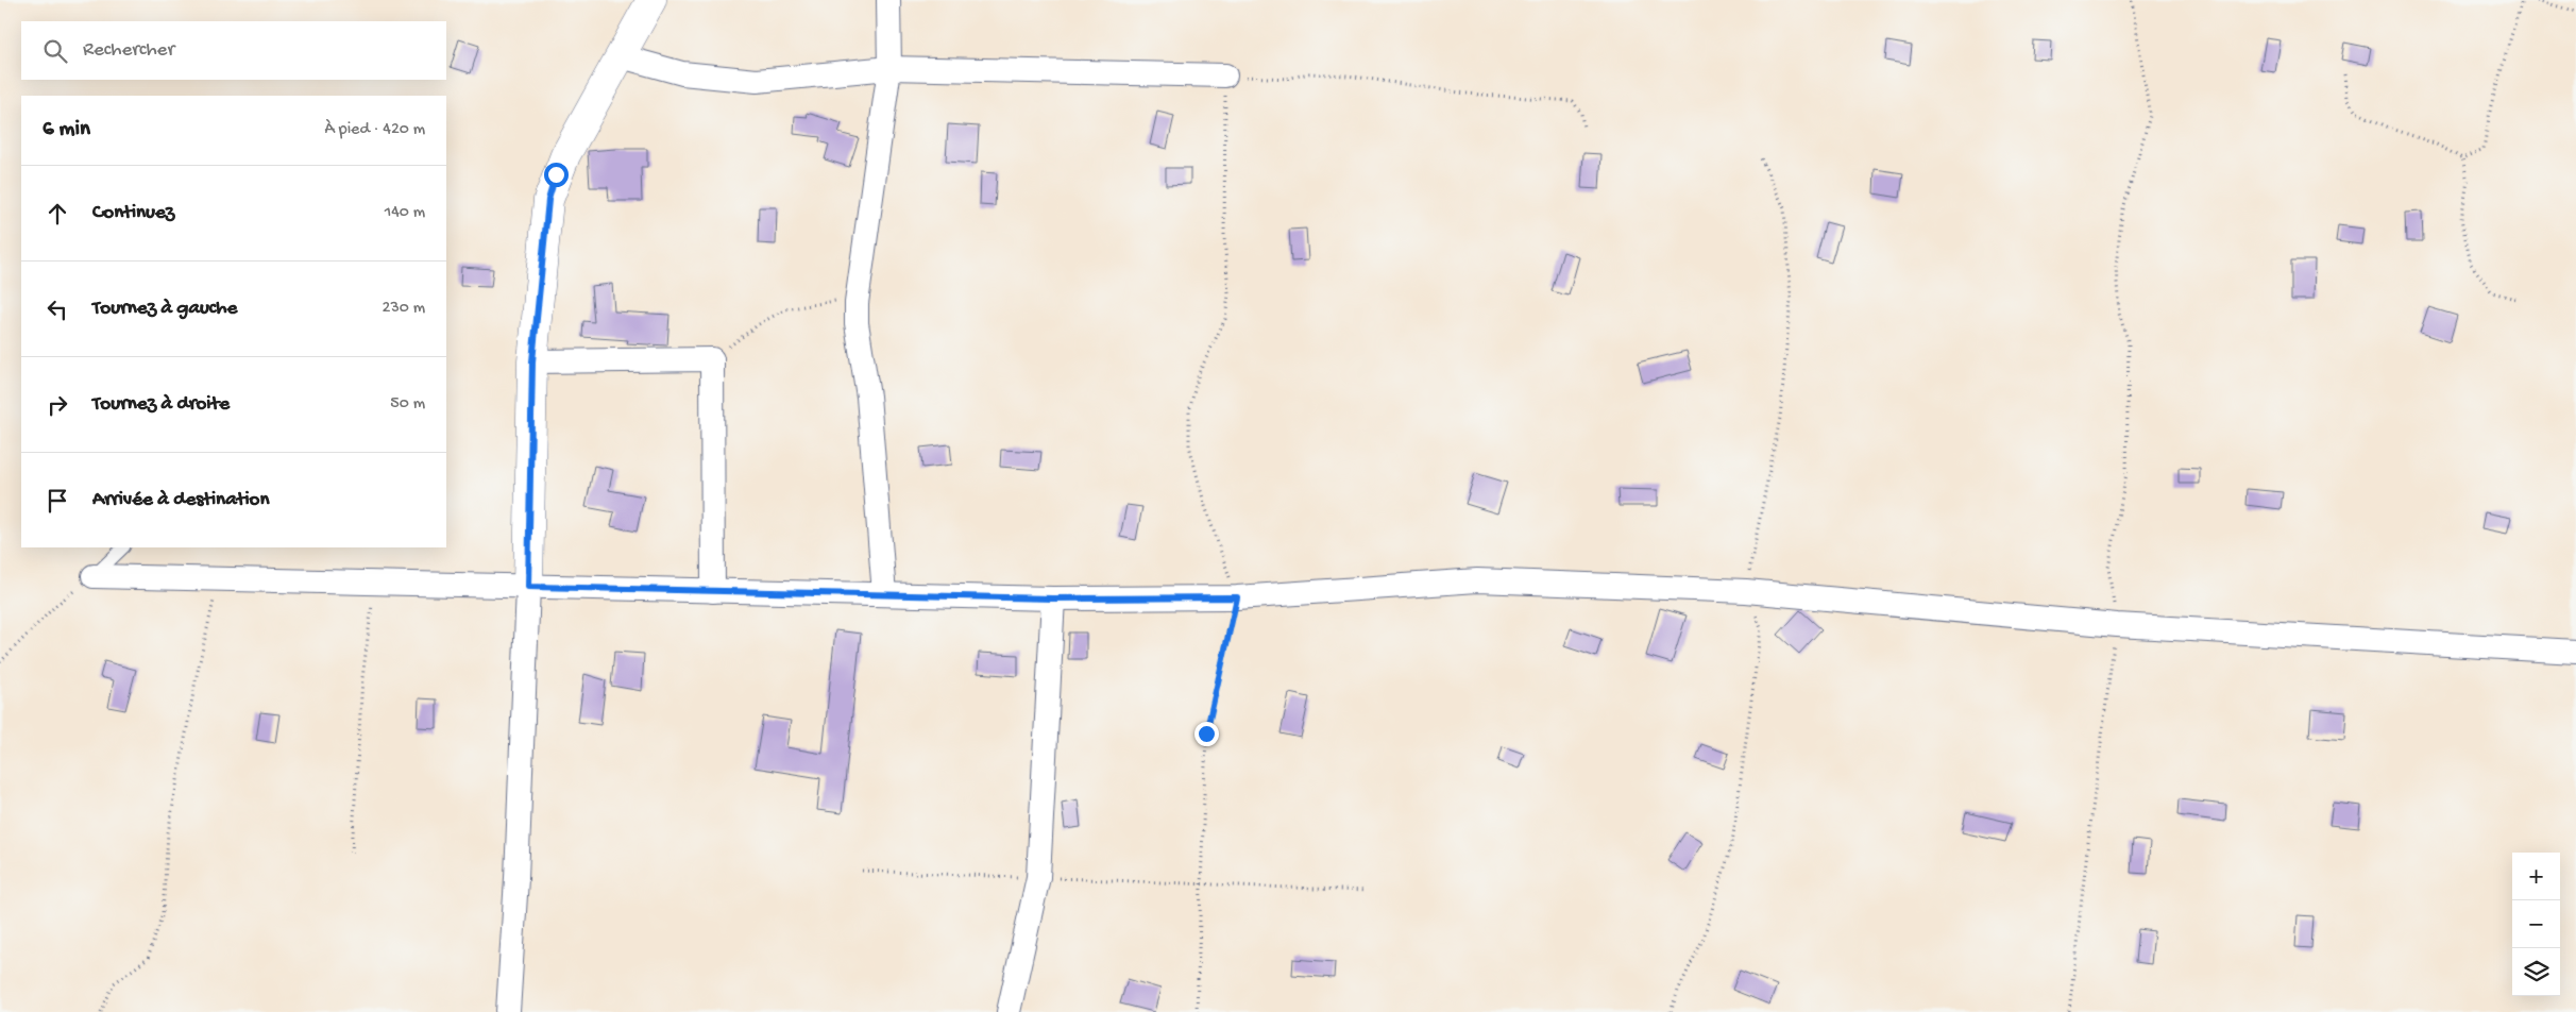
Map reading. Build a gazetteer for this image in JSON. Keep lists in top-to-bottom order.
{
  "page": {
    "search": "Rechercher",
    "heading": ["6 min", "À pied · 420 m"],
    "list": [
      ["Continuez", "140 m"],
      ["Tournez à gauche", "230 m"],
      ["Tournez à droite", "50 m"],
      "Arrivée à destination"
    ],
    "map_buttons": ["+", "−"]
  }
}
